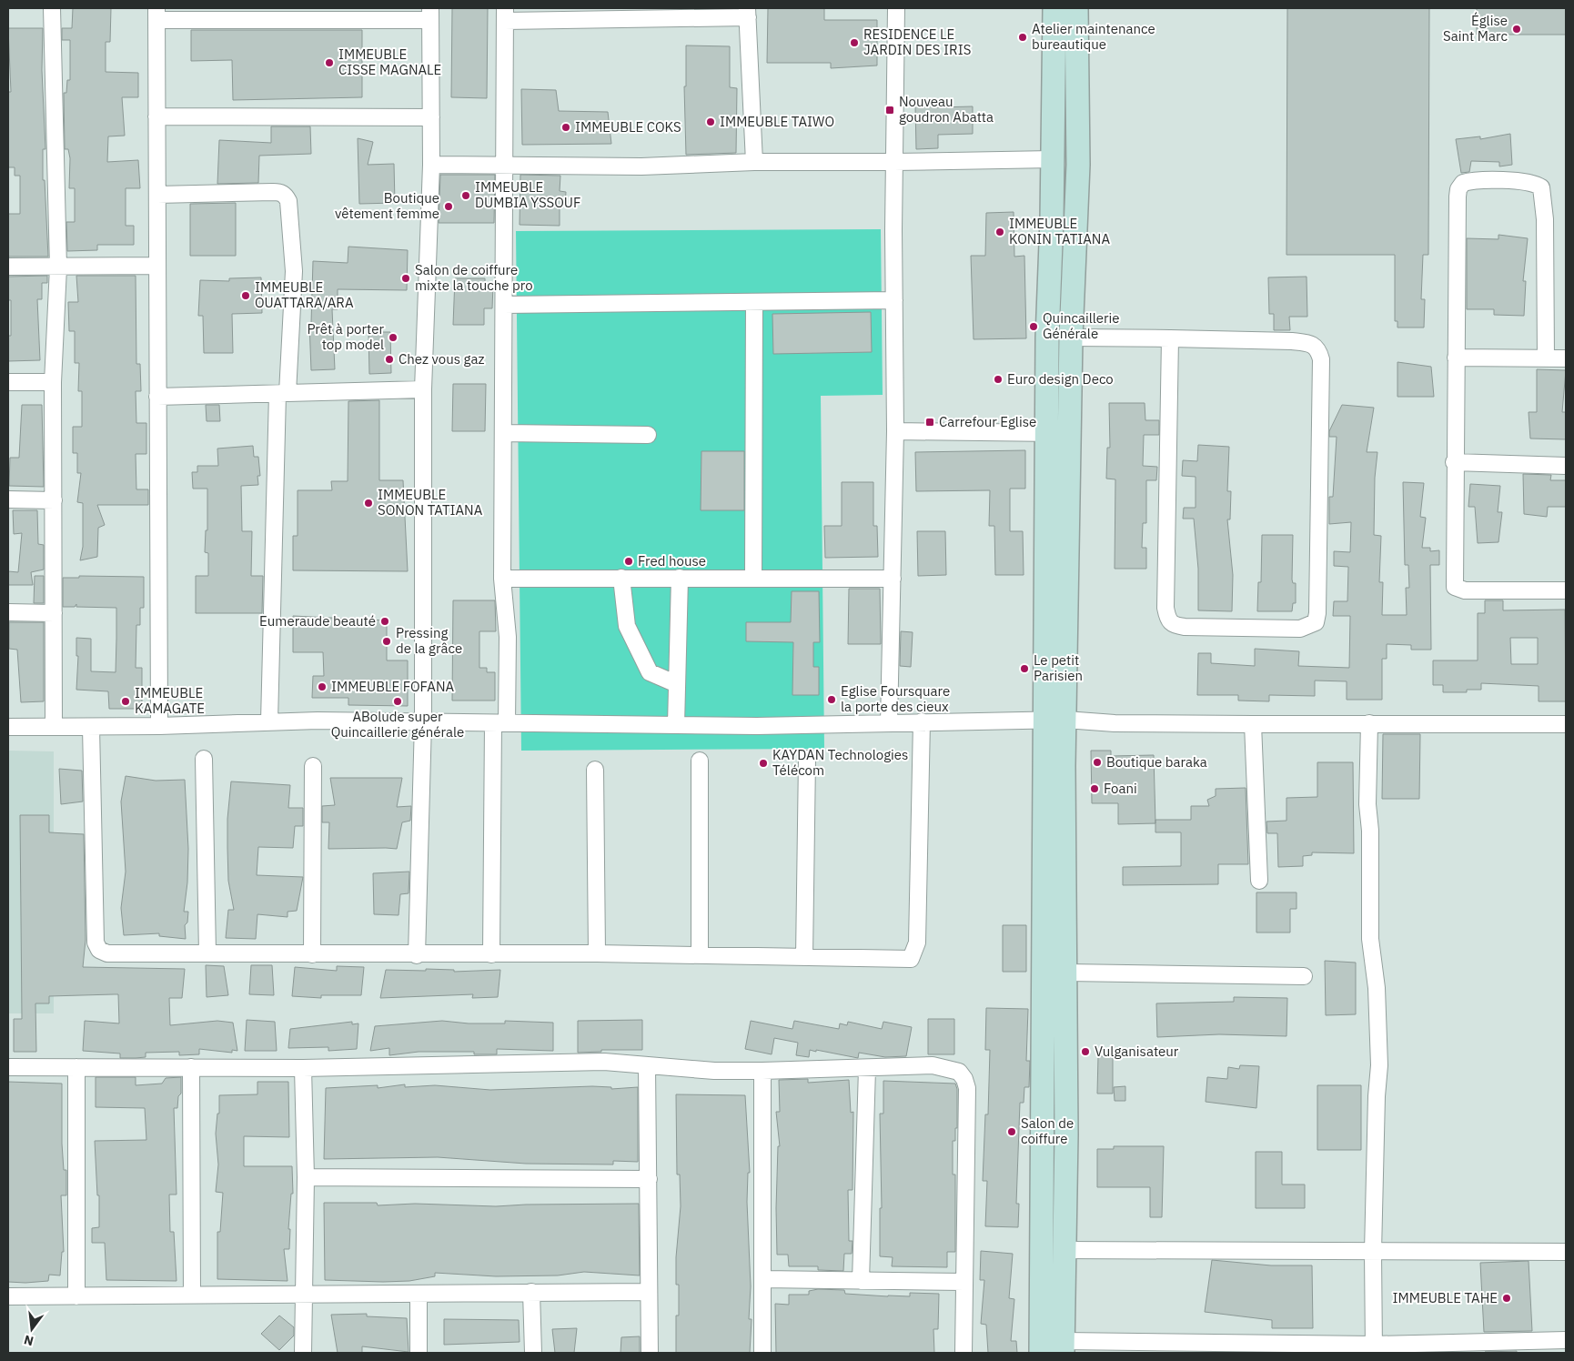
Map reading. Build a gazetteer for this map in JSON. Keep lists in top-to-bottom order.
{
  "places": {
    "other": [
      "Église Saint Marc",
      "Atelier maintenance bureautique",
      "RESIDENCE LE JARDIN DES IRIS",
      "IMMEUBLE CISSE MAGNALE",
      "IMMEUBLE TAIWO",
      "IMMEUBLE COKS",
      "IMMEUBLE DUMBIA YSSOUF",
      "Boutique vêtement femme",
      "IMMEUBLE KONIN TATIANA",
      "Salon de coiffure mixte la touche pro",
      "IMMEUBLE OUATTARA/ARA",
      "Quincaillerie Générale",
      "Prêt à porter top model",
      "Chez vous gaz",
      "Euro design Deco",
      "IMMEUBLE SONON TATIANA",
      "Fred house",
      "Eumeraude beauté",
      "Pressing de la grâce",
      "Le petit Parisien",
      "IMMEUBLE FOFANA",
      "Eglise Foursquare la porte des cieux",
      "IMMEUBLE KAMAGATE",
      "ABolude super Quincaillerie générale",
      "Boutique baraka",
      "KAYDAN Technologies Télécom",
      "Foani",
      "Vulganisateur",
      "Salon de coiffure",
      "IMMEUBLE TAHE"
    ],
    "transit": ["Nouveau goudron Abatta", "Carrefour Eglise"]
  },
  "north": "bottom"
}
